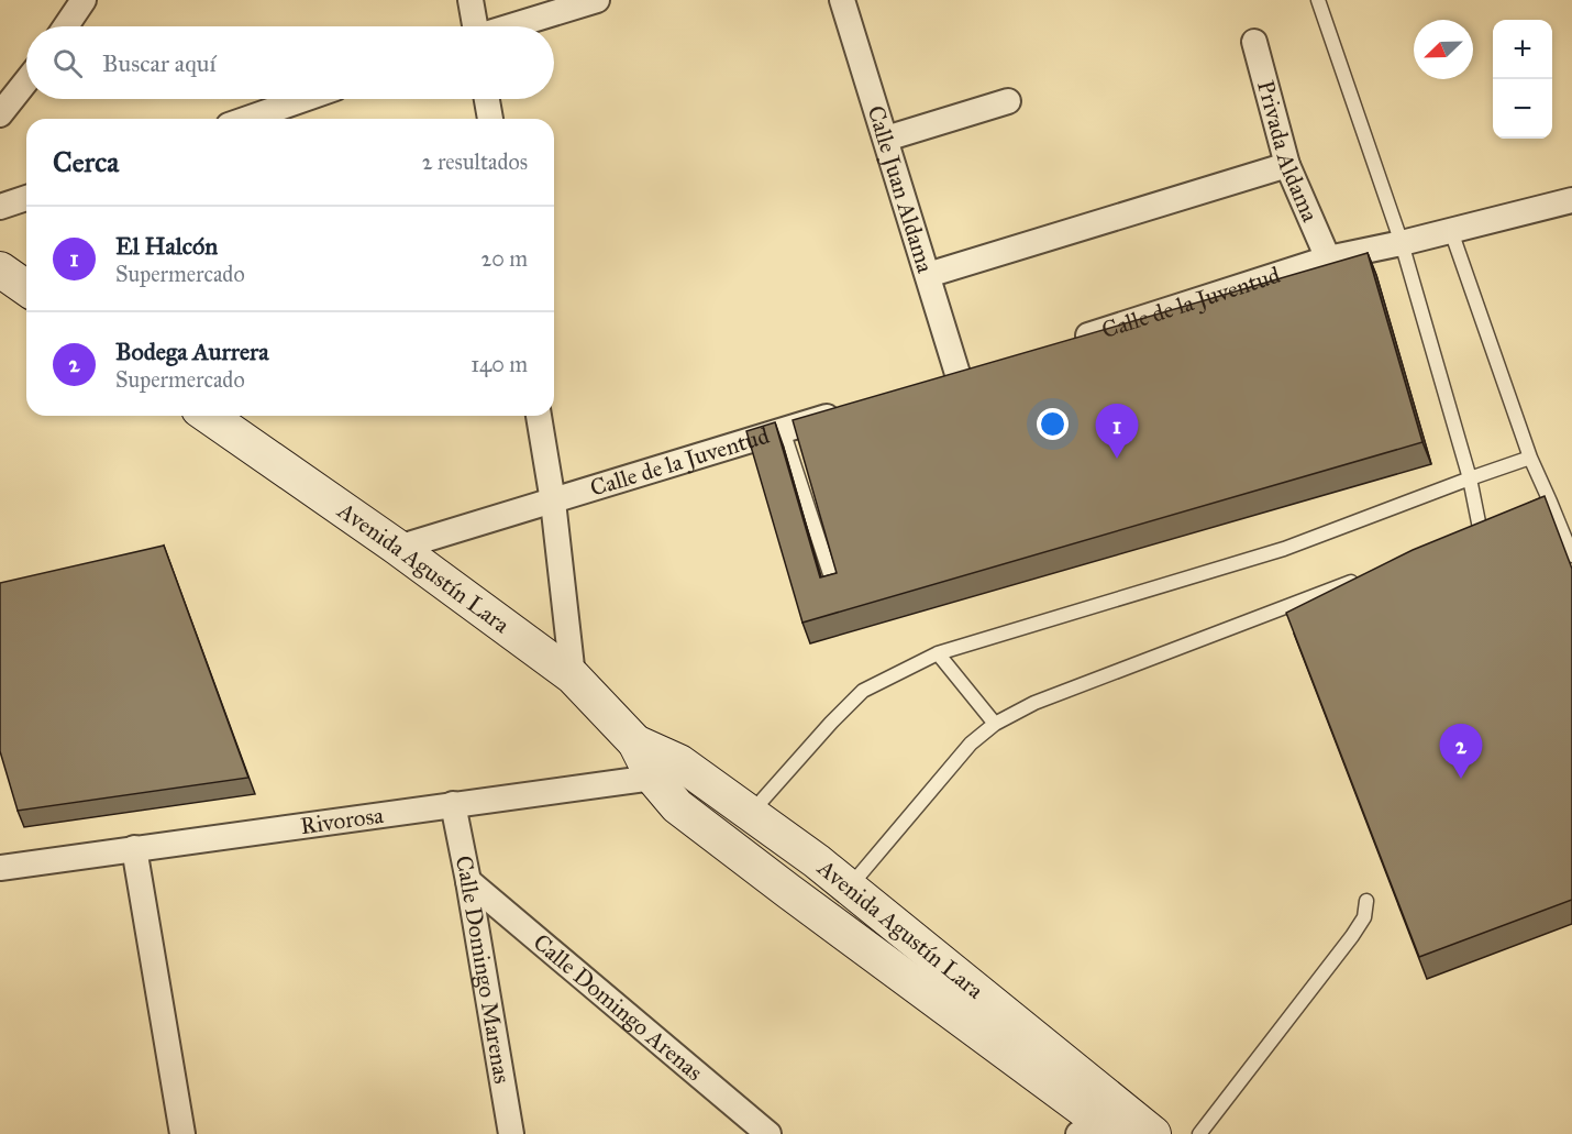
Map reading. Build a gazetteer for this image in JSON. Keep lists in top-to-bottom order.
{
  "streets": {
    "main road": ["Avenida Agustín Lara"],
    "street": [
      "Privada Aldama",
      "Calle Juan Aldama",
      "Calle de la Juventud",
      "Rivorosa",
      "Calle Domingo Marenas",
      "Calle Domingo Arenas"
    ]
  },
  "crossings": [
    ["Privada Aldama", "Calle de la Juventud"],
    ["Calle de la Juventud", "Avenida Agustín Lara"],
    ["Avenida Agustín Lara", "Rivorosa"],
    ["Rivorosa", "Calle Domingo Marenas"],
    ["Calle Domingo Marenas", "Calle Domingo Arenas"]
  ],
  "north": "bottom left",
  "page": {
    "map_buttons": ["+", "−"],
    "search": "Buscar aquí",
    "heading": ["Cerca", "2 resultados"],
    "list": [
      {
        "mark": "1",
        "name": "El Halcón",
        "note": "Supermercado",
        "value": "20 m"
      },
      {
        "mark": "2",
        "name": "Bodega Aurrera",
        "note": "Supermercado",
        "value": "140 m"
      }
    ],
    "pins": ["1", "2"]
  }
}
